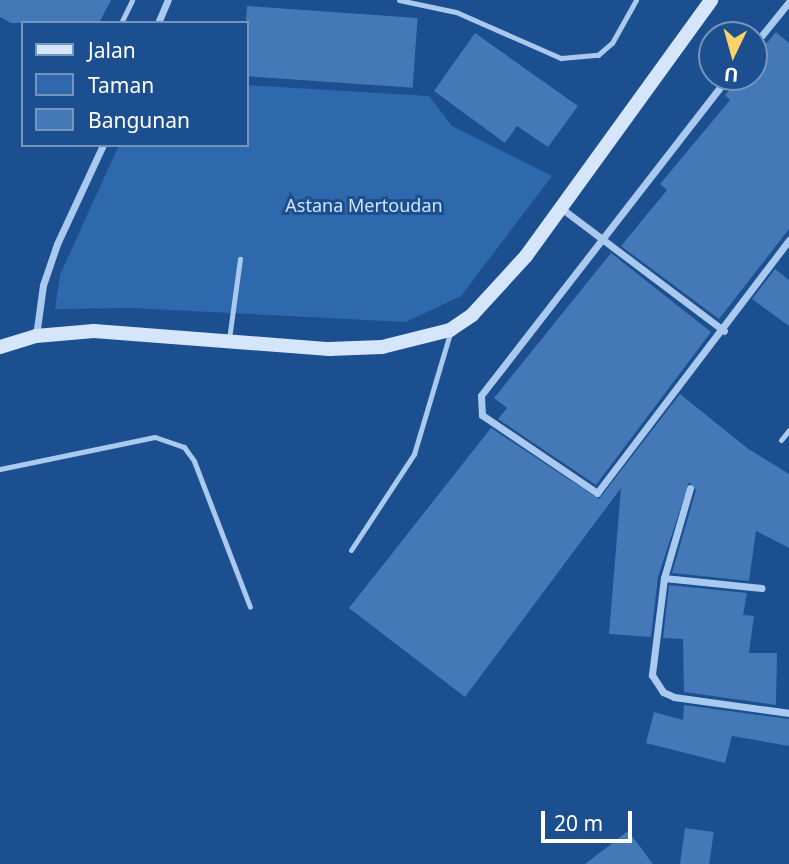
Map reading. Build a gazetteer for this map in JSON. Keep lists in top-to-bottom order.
{
  "parks": ["Astana Mertoudan"],
  "legend": ["Jalan", "Taman", "Bangunan"],
  "scale_bar": "20 m",
  "north": "bottom"
}
